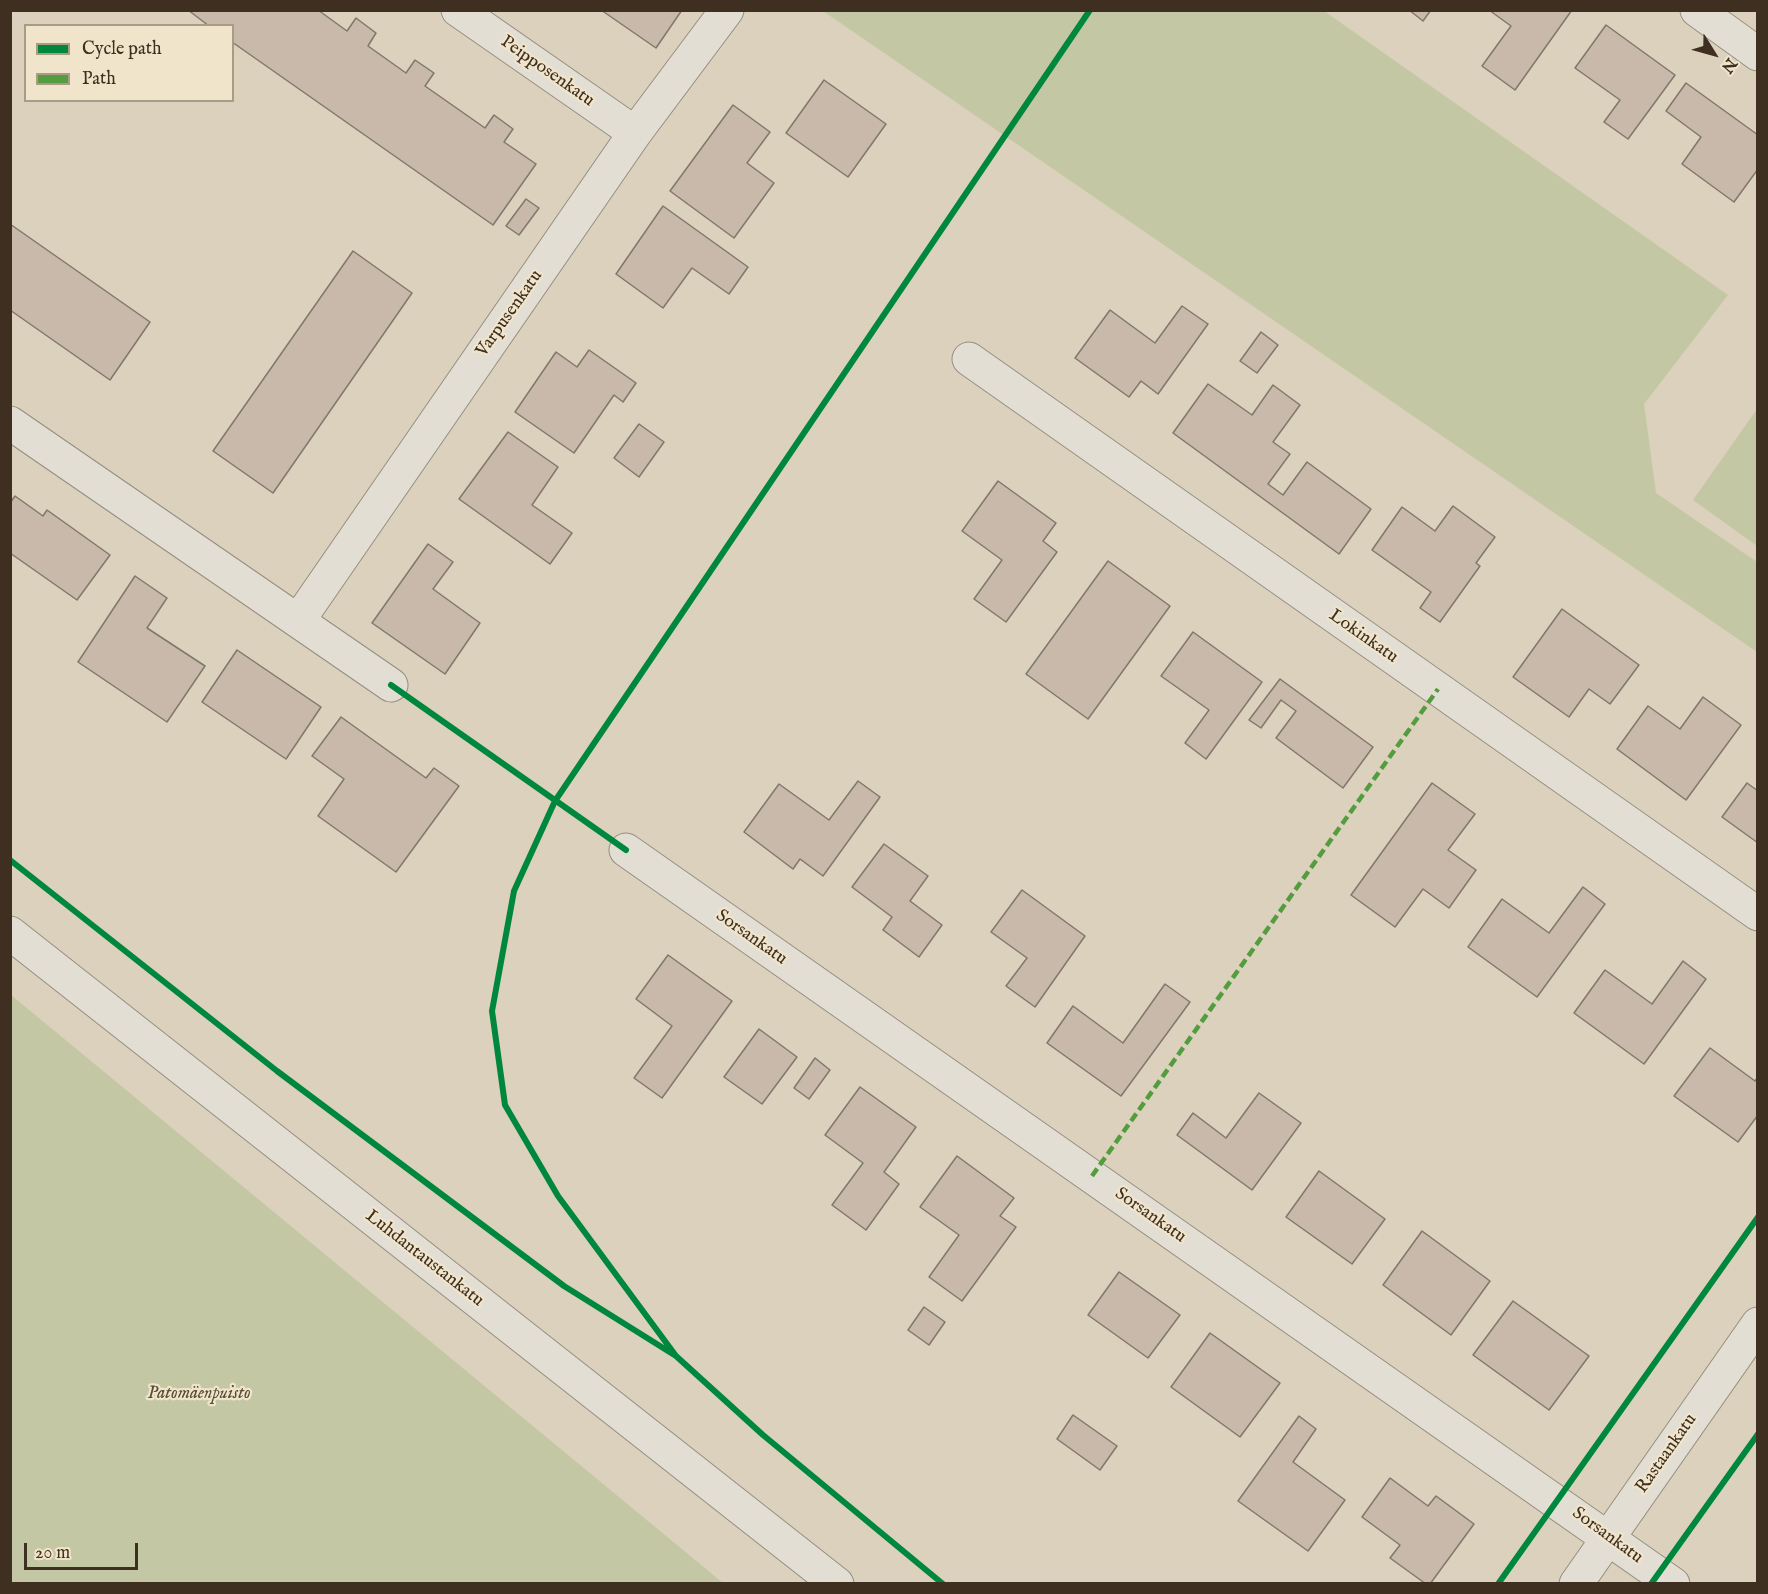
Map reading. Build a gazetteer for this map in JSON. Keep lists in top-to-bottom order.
{
  "streets": {
    "street": [
      "Peipposenkatu",
      "Varpusenkatu",
      "Lokinkatu",
      "Sorsankatu",
      "Luhdantaustankatu",
      "Rastaankatu"
    ]
  },
  "crossings": [
    ["Peipposenkatu", "Varpusenkatu"],
    ["Sorsankatu", "Rastaankatu"]
  ],
  "parks": ["Patomäenpuisto"],
  "legend": ["Cycle path", "Path"],
  "scale_bar": "20 m",
  "north": "bottom right"
}
